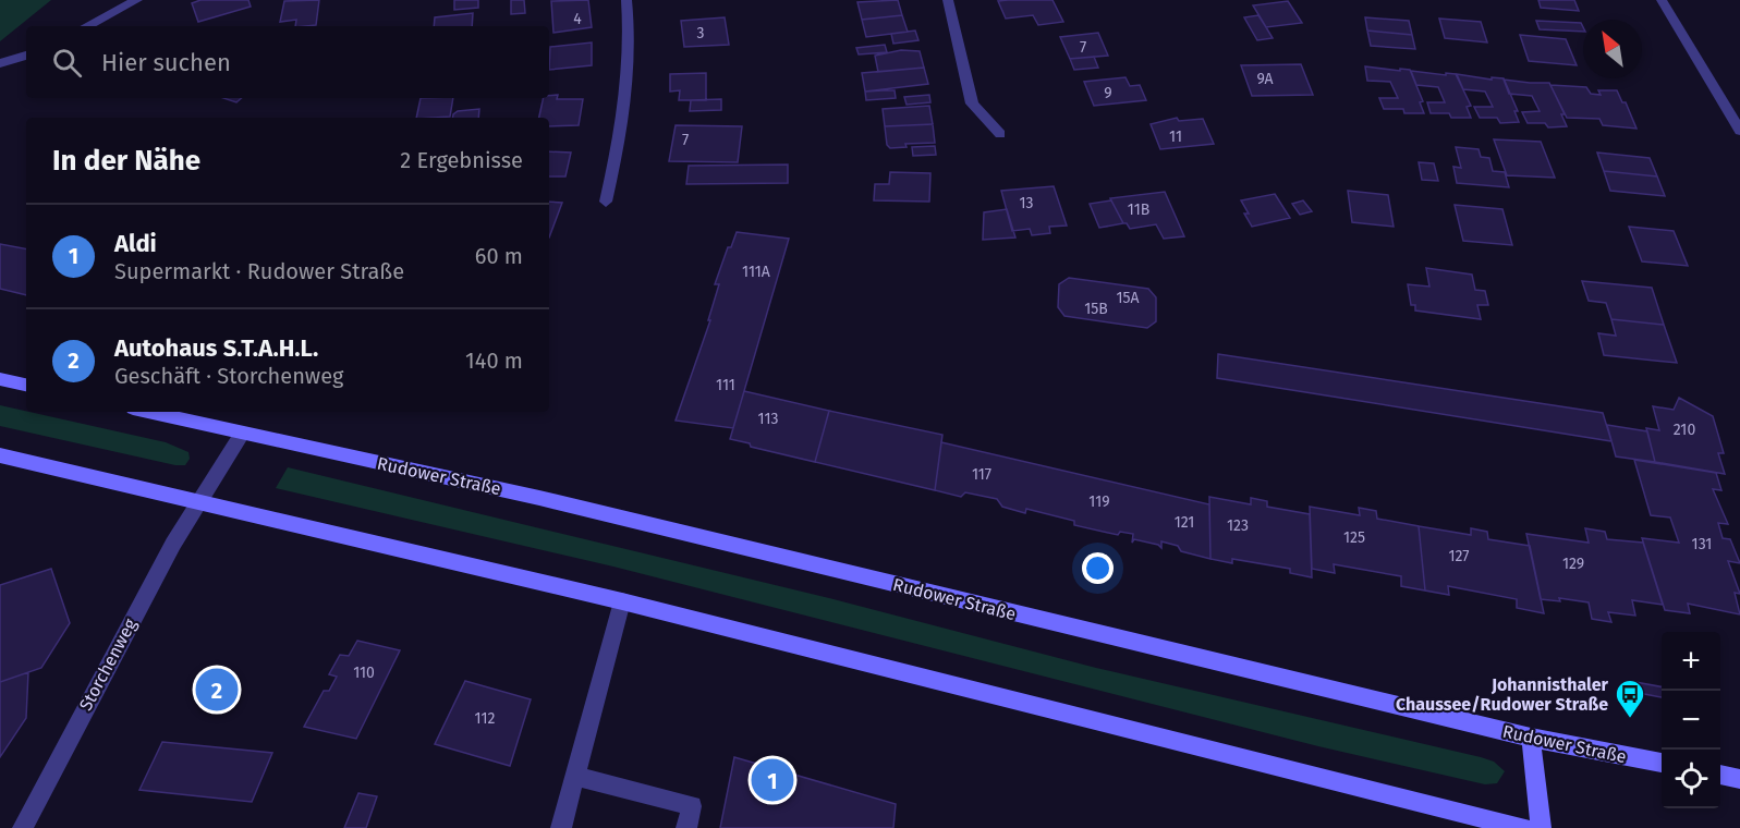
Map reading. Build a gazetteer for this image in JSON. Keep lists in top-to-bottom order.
{
  "streets": {
    "main road": ["Rudower Straße"],
    "street": ["Storchenweg"]
  },
  "places": {
    "bus stop": ["Johannisthaler Chaussee/Rudower Straße"]
  },
  "house_numbers": [
    "4",
    "3",
    "7",
    "9A",
    "9",
    "11",
    "7",
    "13",
    "11B",
    "111A",
    "15A",
    "15B",
    "111",
    "113",
    "210",
    "117",
    "119",
    "121",
    "123",
    "125",
    "131",
    "127",
    "129",
    "110",
    "112"
  ],
  "north": "top left",
  "page": {
    "search": "Hier suchen",
    "heading": ["In der Nähe", "2 Ergebnisse"],
    "list": [
      {
        "mark": "1",
        "name": "Aldi",
        "note": "Supermarkt · Rudower Straße",
        "value": "60 m"
      },
      {
        "mark": "2",
        "name": "Autohaus S.T.A.H.L.",
        "note": "Geschäft · Storchenweg",
        "value": "140 m"
      }
    ],
    "map_buttons": ["+", "−"],
    "pins": ["2", "1"]
  }
}
